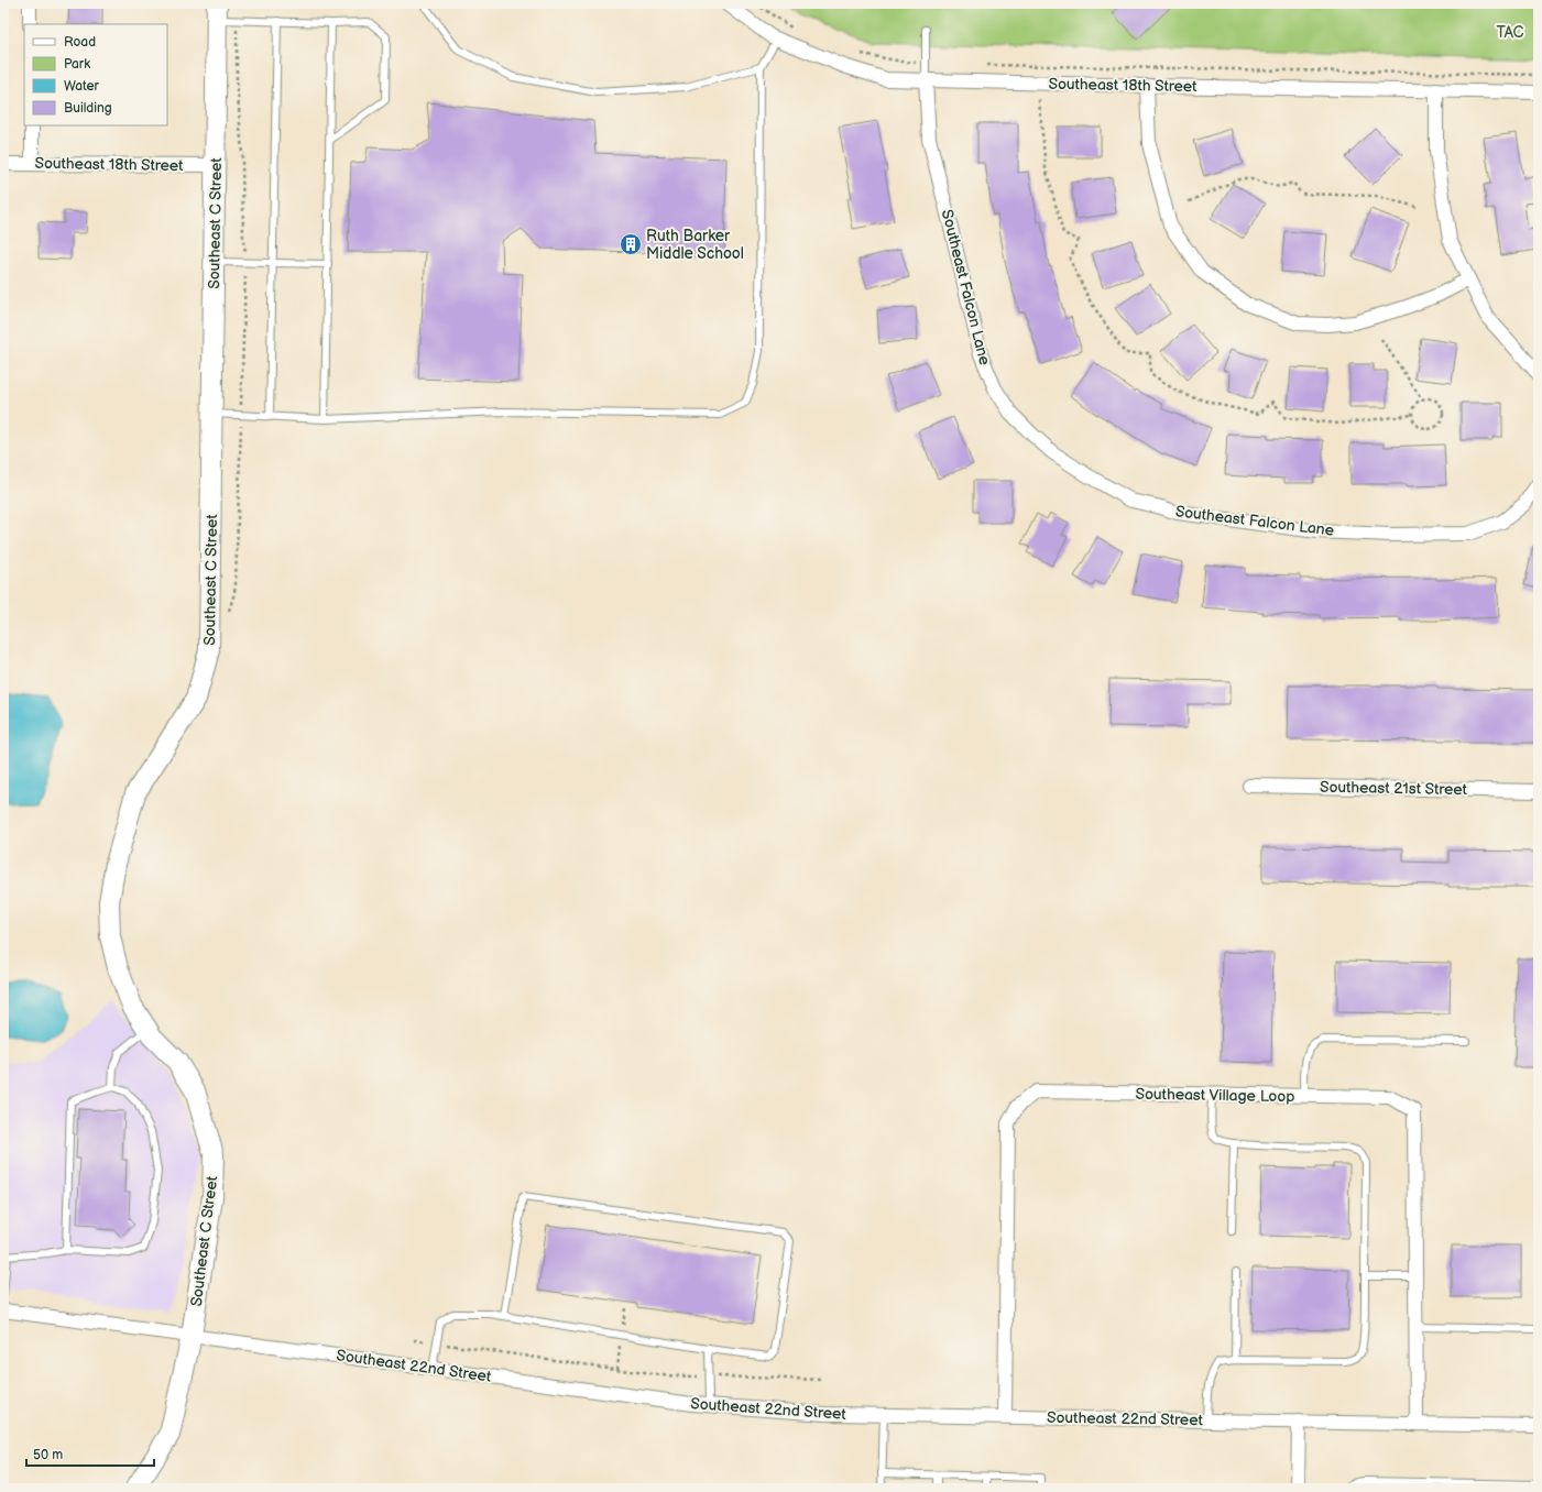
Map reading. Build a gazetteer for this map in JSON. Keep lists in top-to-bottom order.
{
  "streets": {
    "street": [
      "Southeast 18th Street",
      "Southeast C Street",
      "Southeast Falcon Lane",
      "Southeast 21st Street",
      "Southeast Village Loop",
      "Southeast 22nd Street"
    ]
  },
  "crossings": [
    ["Southeast 18th Street", "Southeast C Street"],
    ["Southeast 18th Street", "Southeast Falcon Lane"],
    ["Southeast C Street", "Southeast 22nd Street"],
    ["Southeast Village Loop", "Southeast 22nd Street"]
  ],
  "parks": ["TAC"],
  "places": {
    "building": ["Ruth Barker Middle School"]
  },
  "legend": [
    "Road",
    "Park",
    "Water",
    "Building"
  ],
  "scale_bar": "50 m"
}
